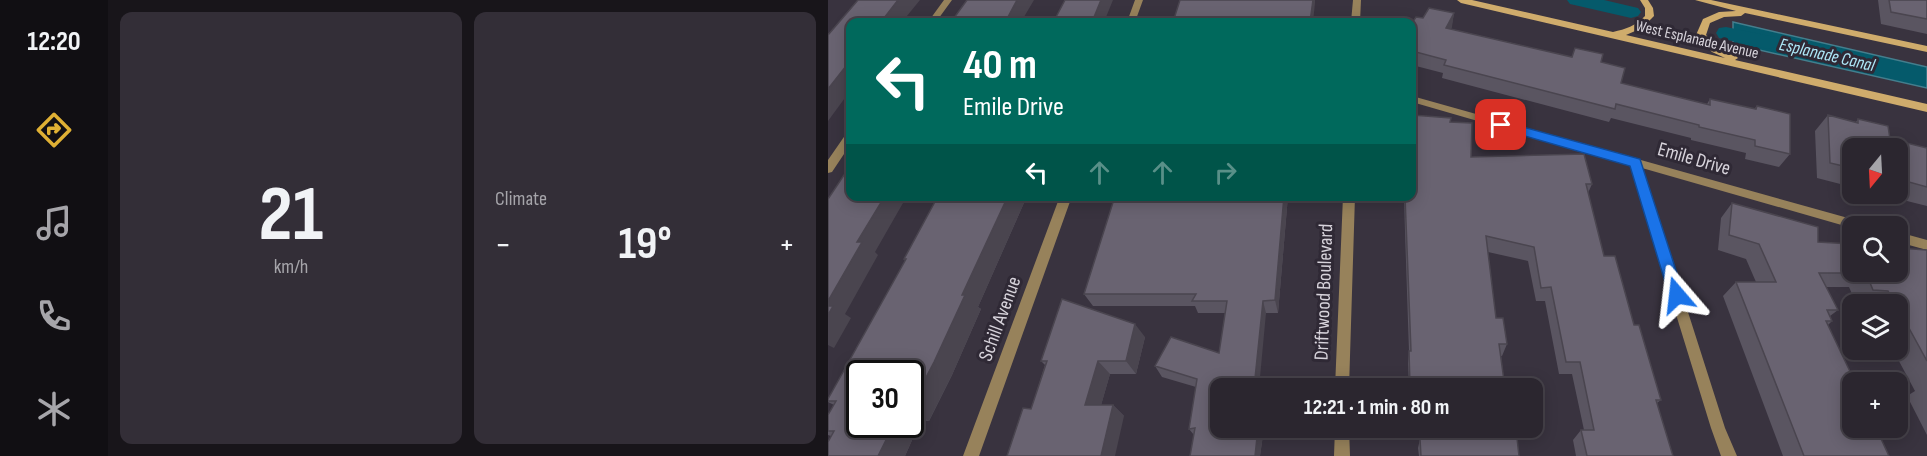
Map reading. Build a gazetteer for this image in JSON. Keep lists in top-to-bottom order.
{
  "streets": {
    "main road": ["West Esplanade Avenue"],
    "street": ["Emile Drive", "Driftwood Boulevard", "Schill Avenue"]
  },
  "water": ["Esplanade Canal"],
  "north": "bottom",
  "page": {
    "tabs": "12:20",
    "tile": [
      ["21", "km/h"],
      "Climate"
    ],
    "turn": ["40 m", "Emile Drive"],
    "map_buttons": "+",
    "heat": ["−", "19°", "+"],
    "limit": "30",
    "trip": "12:21 · 1 min · 80 m"
  }
}
